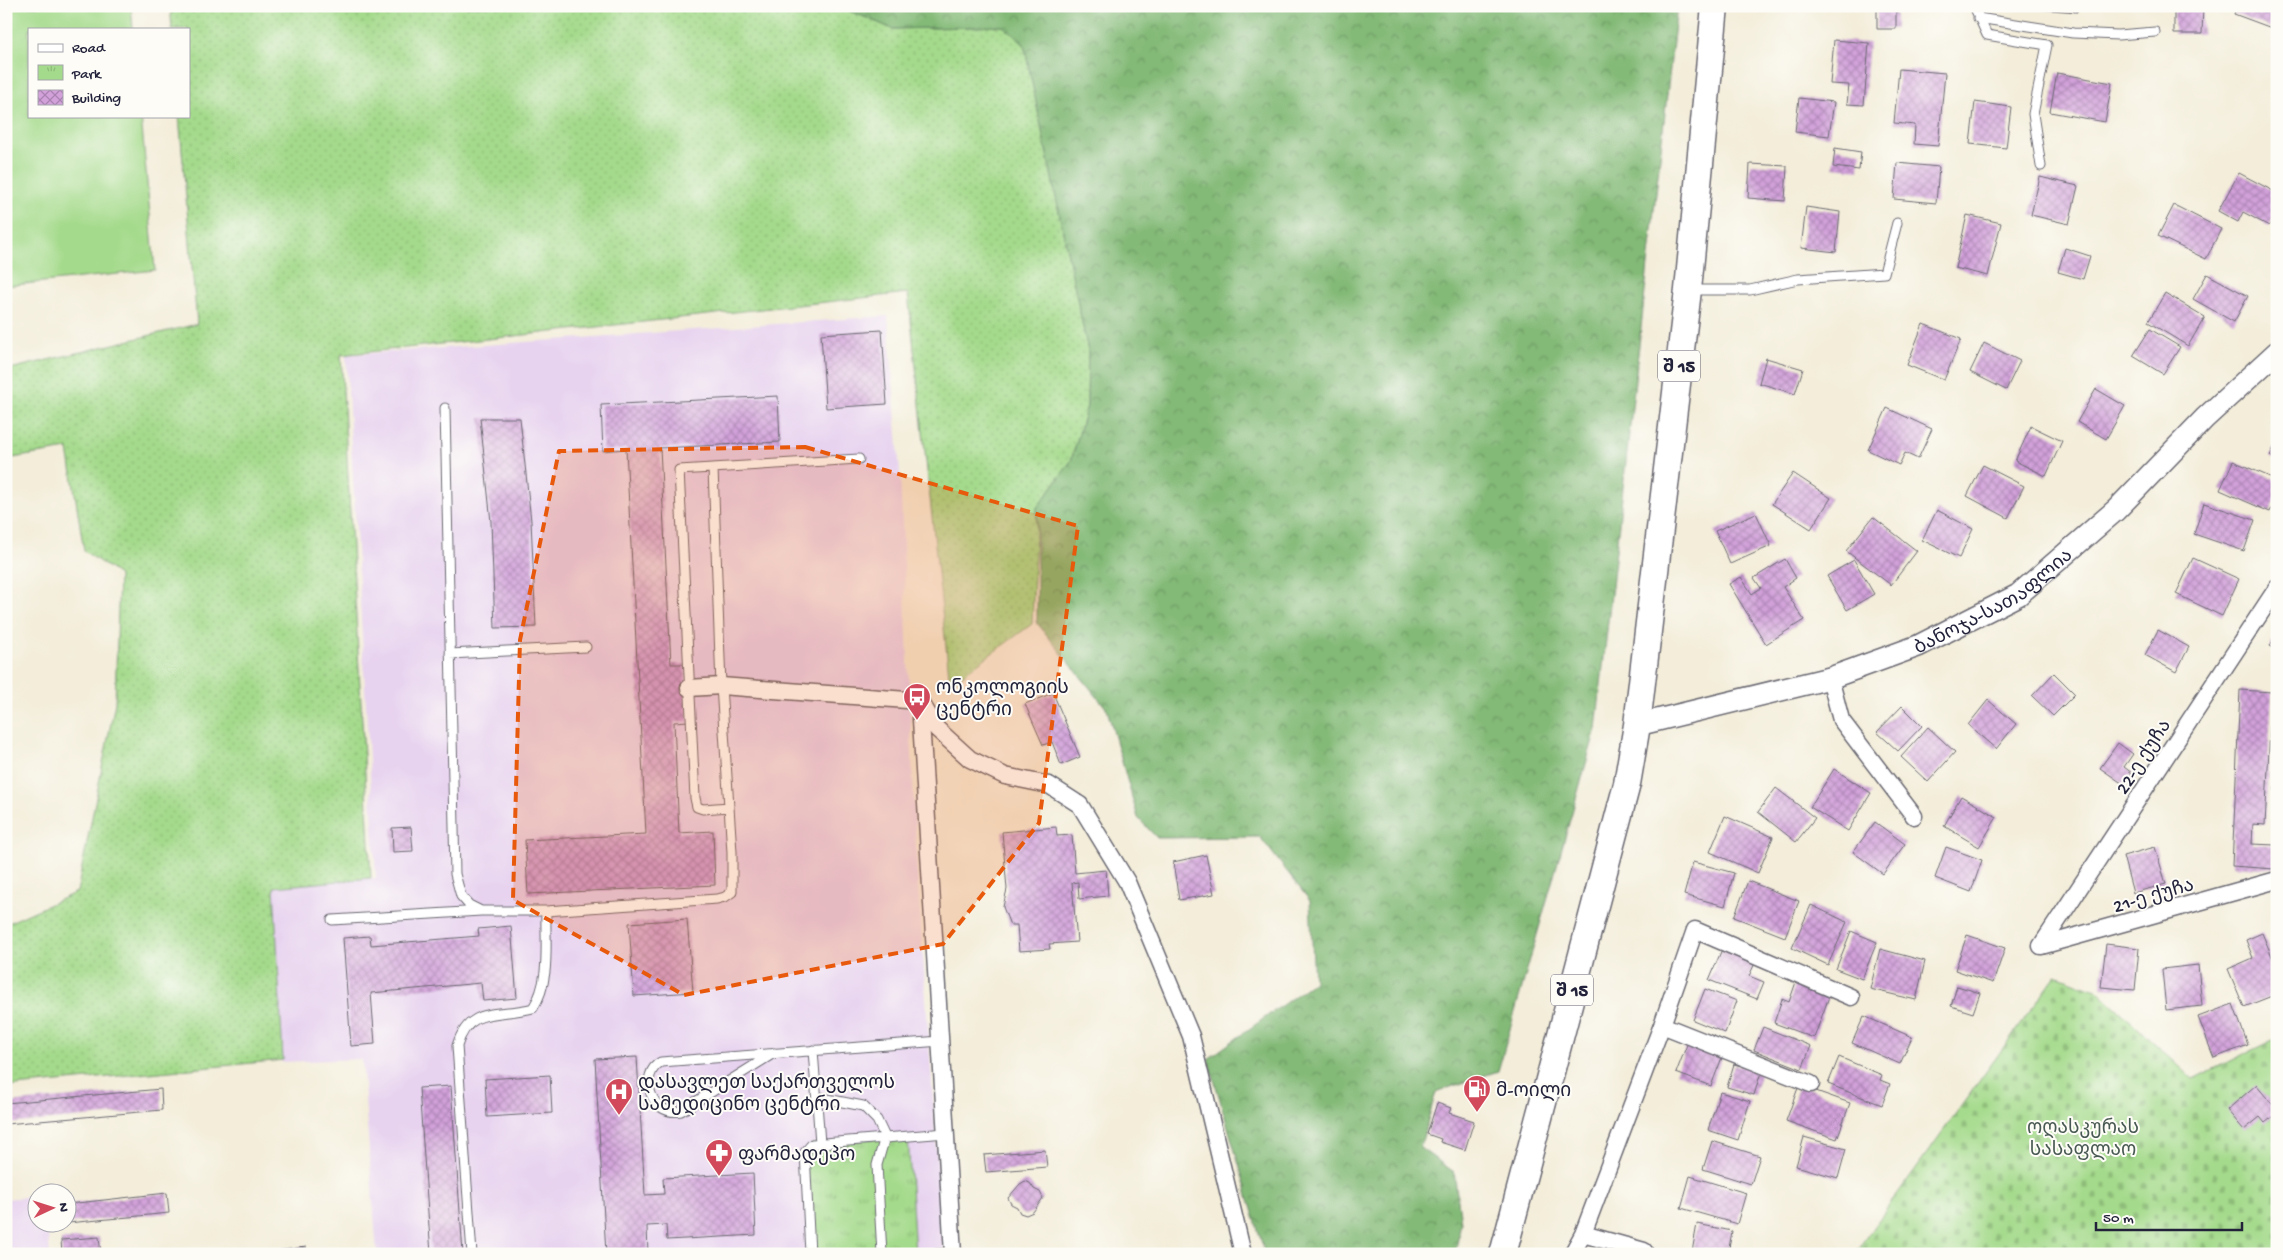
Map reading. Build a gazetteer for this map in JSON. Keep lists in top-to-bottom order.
{
  "streets": {
    "main road": ["შ 15"],
    "street": ["ბანოჯა-სათაფლია", "22-ე ქუჩა", "21-ე ქუჩა"]
  },
  "crossings": [
    ["შ 15", "ბანოჯა-სათაფლია"],
    ["22-ე ქუჩა", "21-ე ქუჩა"]
  ],
  "parks": ["ოღასკურას სასაფლაო"],
  "places": {
    "bus stop": ["ონკოლოგიის ცენტრი"],
    "fuel station": ["მ-ოილი"],
    "hospital": ["დასავლეთ საქართველოს სამედიცინო ცენტრი"],
    "pharmacy": ["ფარმადეპო"]
  },
  "legend": ["Road", "Park", "Building"],
  "scale_bar": "50 m",
  "north": "right"
}
